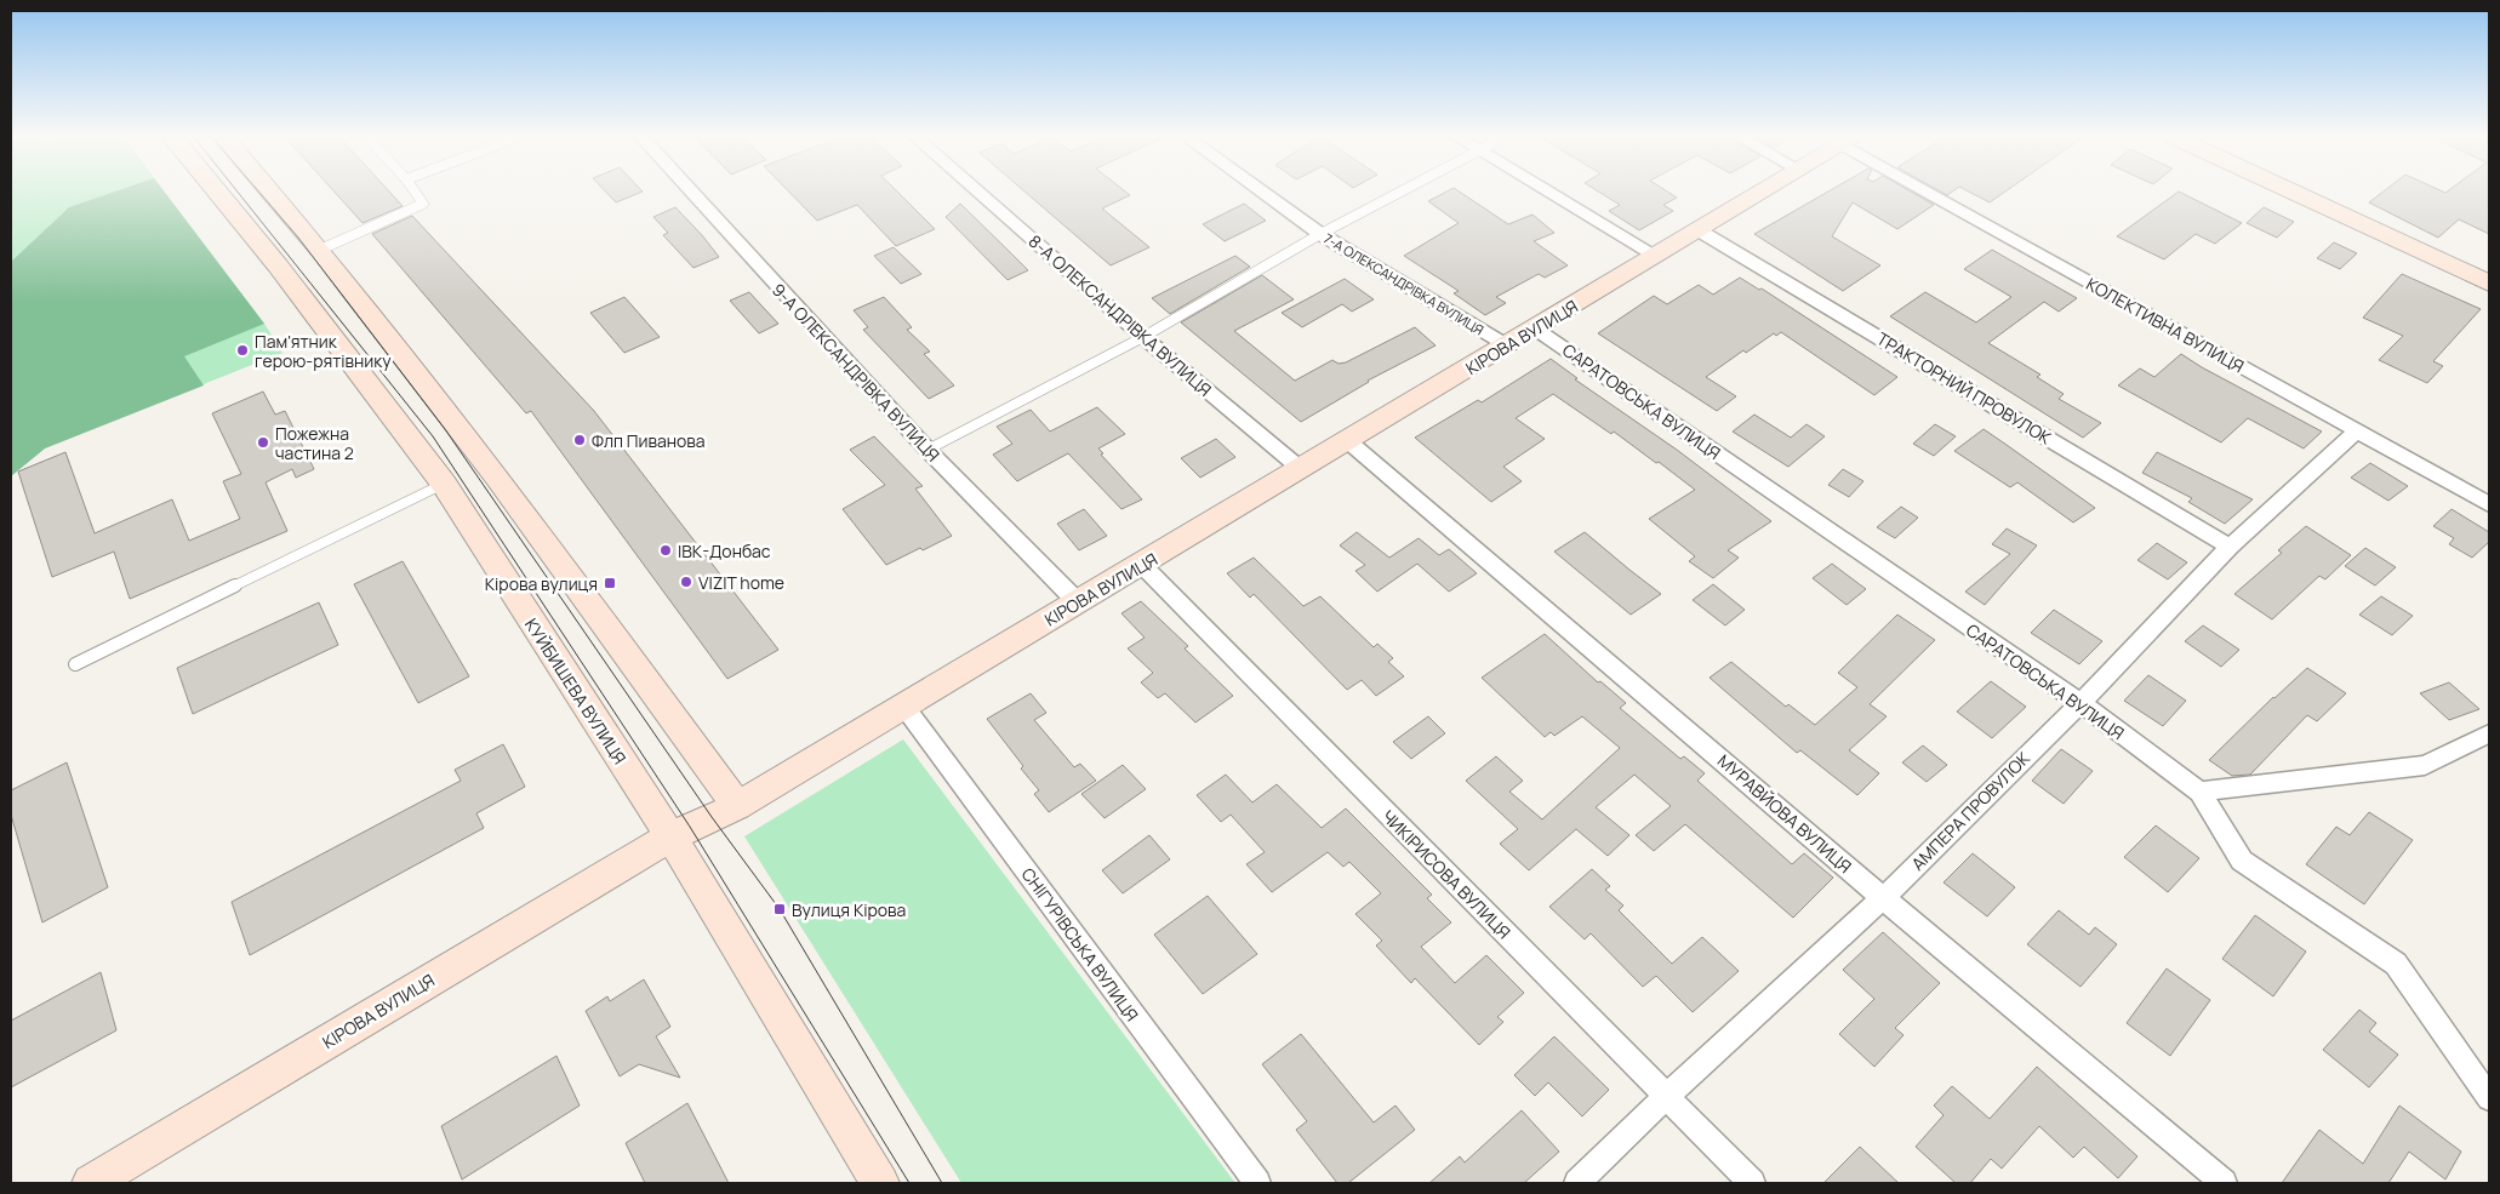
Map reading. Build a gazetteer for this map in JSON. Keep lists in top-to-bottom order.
{
  "streets": {
    "main road": ["КІРОВА ВУЛИЦЯ", "КУЙБИШЕВА ВУЛИЦЯ"],
    "street": [
      "7-А ОЛЕКСАНДРІВКА ВУЛИЦЯ",
      "8-А ОЛЕКСАНДРІВКА ВУЛИЦЯ",
      "КОЛЕКТИВНА ВУЛИЦЯ",
      "9-А ОЛЕКСАНДРІВКА ВУЛИЦЯ",
      "ТРАКТОРНИЙ ПРОВУЛОК",
      "САРАТОВСЬКА ВУЛИЦЯ",
      "АМПЕРА ПРОВУЛОК",
      "МУРАВЙОВА ВУЛИЦЯ",
      "ЧИКІРИСОВА ВУЛИЦЯ",
      "СНІГУРІВСЬКА ВУЛИЦЯ"
    ]
  },
  "crossings": [
    ["7-А ОЛЕКСАНДРІВКА ВУЛИЦЯ", "КІРОВА ВУЛИЦЯ"],
    ["8-А ОЛЕКСАНДРІВКА ВУЛИЦЯ", "КІРОВА ВУЛИЦЯ"],
    ["КОЛЕКТИВНА ВУЛИЦЯ", "АМПЕРА ПРОВУЛОК"],
    ["КІРОВА ВУЛИЦЯ", "9-А ОЛЕКСАНДРІВКА ВУЛИЦЯ"],
    ["КІРОВА ВУЛИЦЯ", "ТРАКТОРНИЙ ПРОВУЛОК"],
    ["КІРОВА ВУЛИЦЯ", "САРАТОВСЬКА ВУЛИЦЯ"],
    ["КІРОВА ВУЛИЦЯ", "КУЙБИШЕВА ВУЛИЦЯ"],
    ["КІРОВА ВУЛИЦЯ", "МУРАВЙОВА ВУЛИЦЯ"],
    ["КІРОВА ВУЛИЦЯ", "ЧИКІРИСОВА ВУЛИЦЯ"],
    ["КІРОВА ВУЛИЦЯ", "СНІГУРІВСЬКА ВУЛИЦЯ"],
    ["ТРАКТОРНИЙ ПРОВУЛОК", "АМПЕРА ПРОВУЛОК"],
    ["САРАТОВСЬКА ВУЛИЦЯ", "АМПЕРА ПРОВУЛОК"],
    ["АМПЕРА ПРОВУЛОК", "МУРАВЙОВА ВУЛИЦЯ"],
    ["АМПЕРА ПРОВУЛОК", "ЧИКІРИСОВА ВУЛИЦЯ"]
  ],
  "places": {
    "other": [
      "Пам'ятник герою-рятівнику",
      "Флп Пиванова",
      "Пожежна частина 2",
      "ІВК-Донбас",
      "VIZIT home"
    ],
    "transit": ["Кірова вулиця", "Вулиця Кірова"]
  }
}
